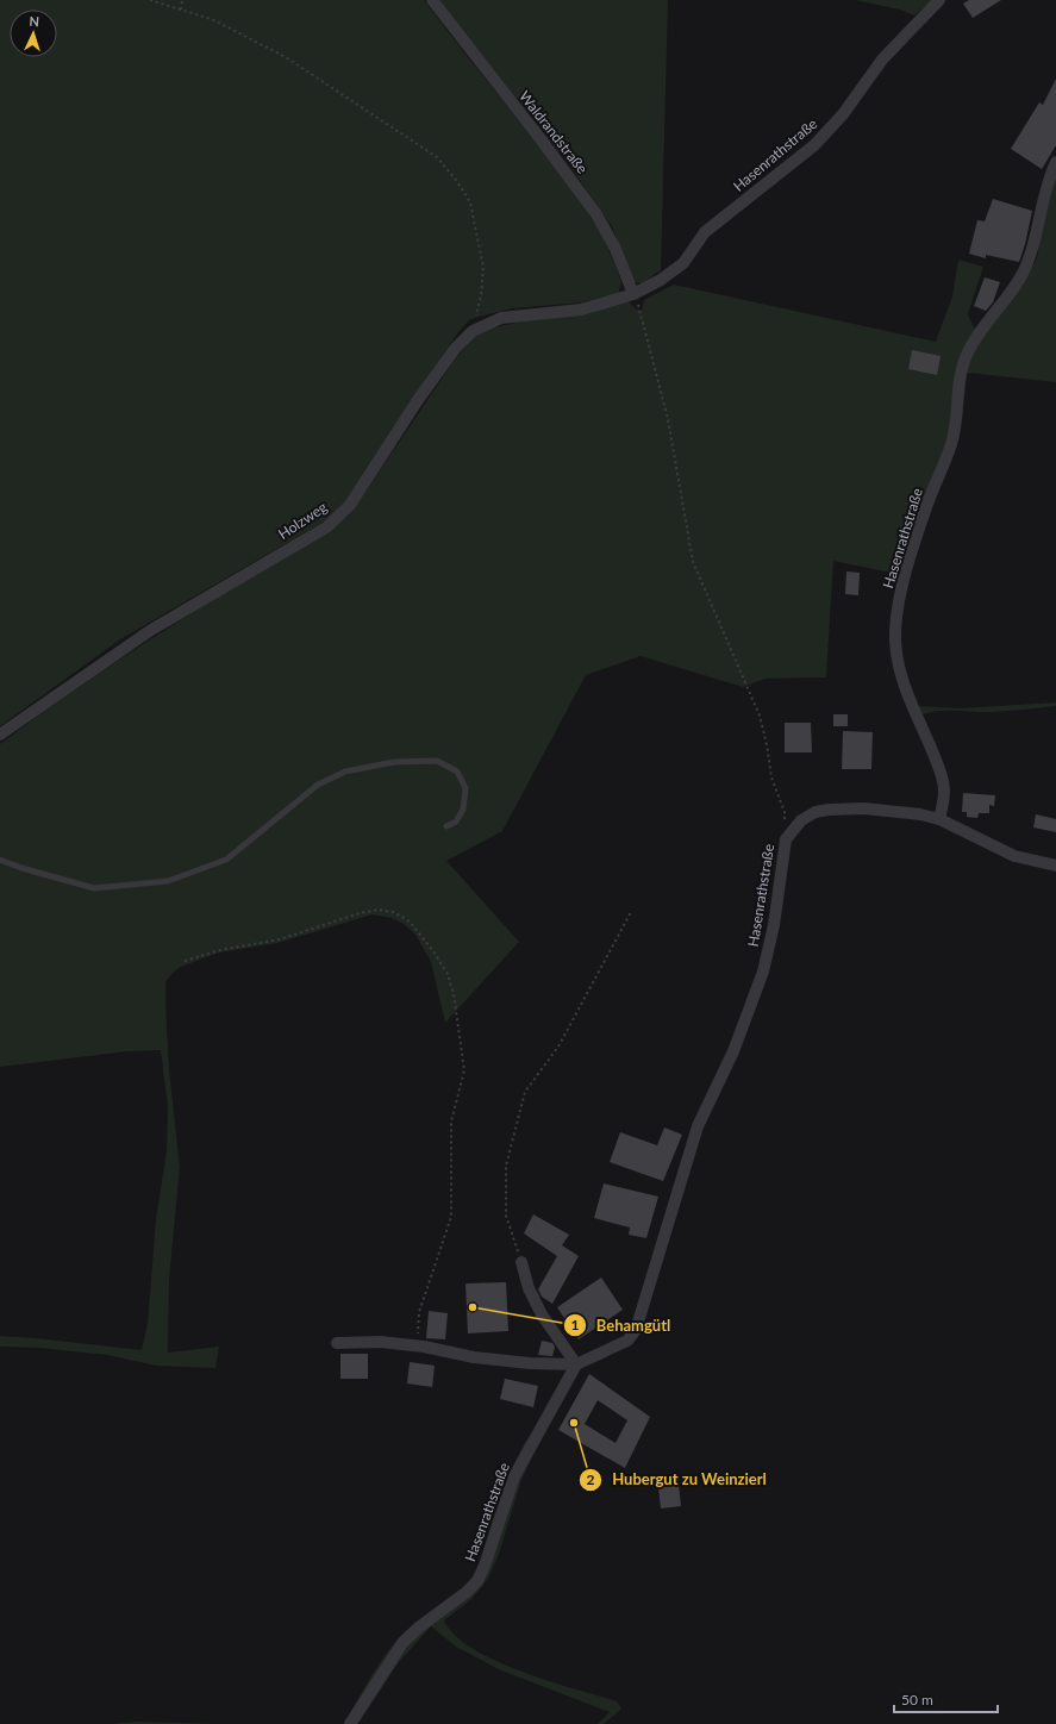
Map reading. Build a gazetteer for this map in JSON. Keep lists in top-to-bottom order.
{
  "streets": {
    "street": ["Waldrandstraße", "Hasenrathstraße", "Holzweg"]
  },
  "crossings": [
    ["Waldrandstraße", "Hasenrathstraße"],
    ["Waldrandstraße", "Holzweg"],
    ["Hasenrathstraße", "Holzweg"]
  ],
  "places": ["Behamgütl", "Hubergut zu Weinzierl"],
  "scale_bar": "50 m",
  "north": "top"
}
